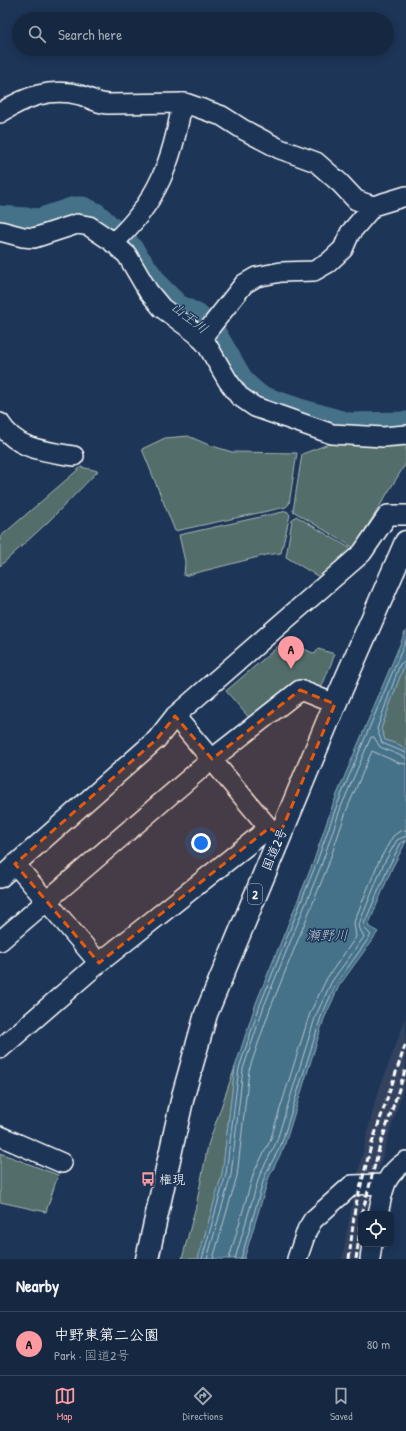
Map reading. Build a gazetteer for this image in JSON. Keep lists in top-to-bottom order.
{
  "streets": {
    "highway": ["国道2号", "2"]
  },
  "water": ["山王川", "瀬野川"],
  "places": {
    "bus stop": ["権現"]
  },
  "page": {
    "search": "Search here",
    "pins": "A",
    "heading": "Nearby",
    "list": [
      {
        "mark": "A",
        "name": "中野東第二公園",
        "note": "Park · 国道2号",
        "value": "80 m"
      }
    ],
    "nav": ["Map", "Directions", "Saved"]
  }
}
